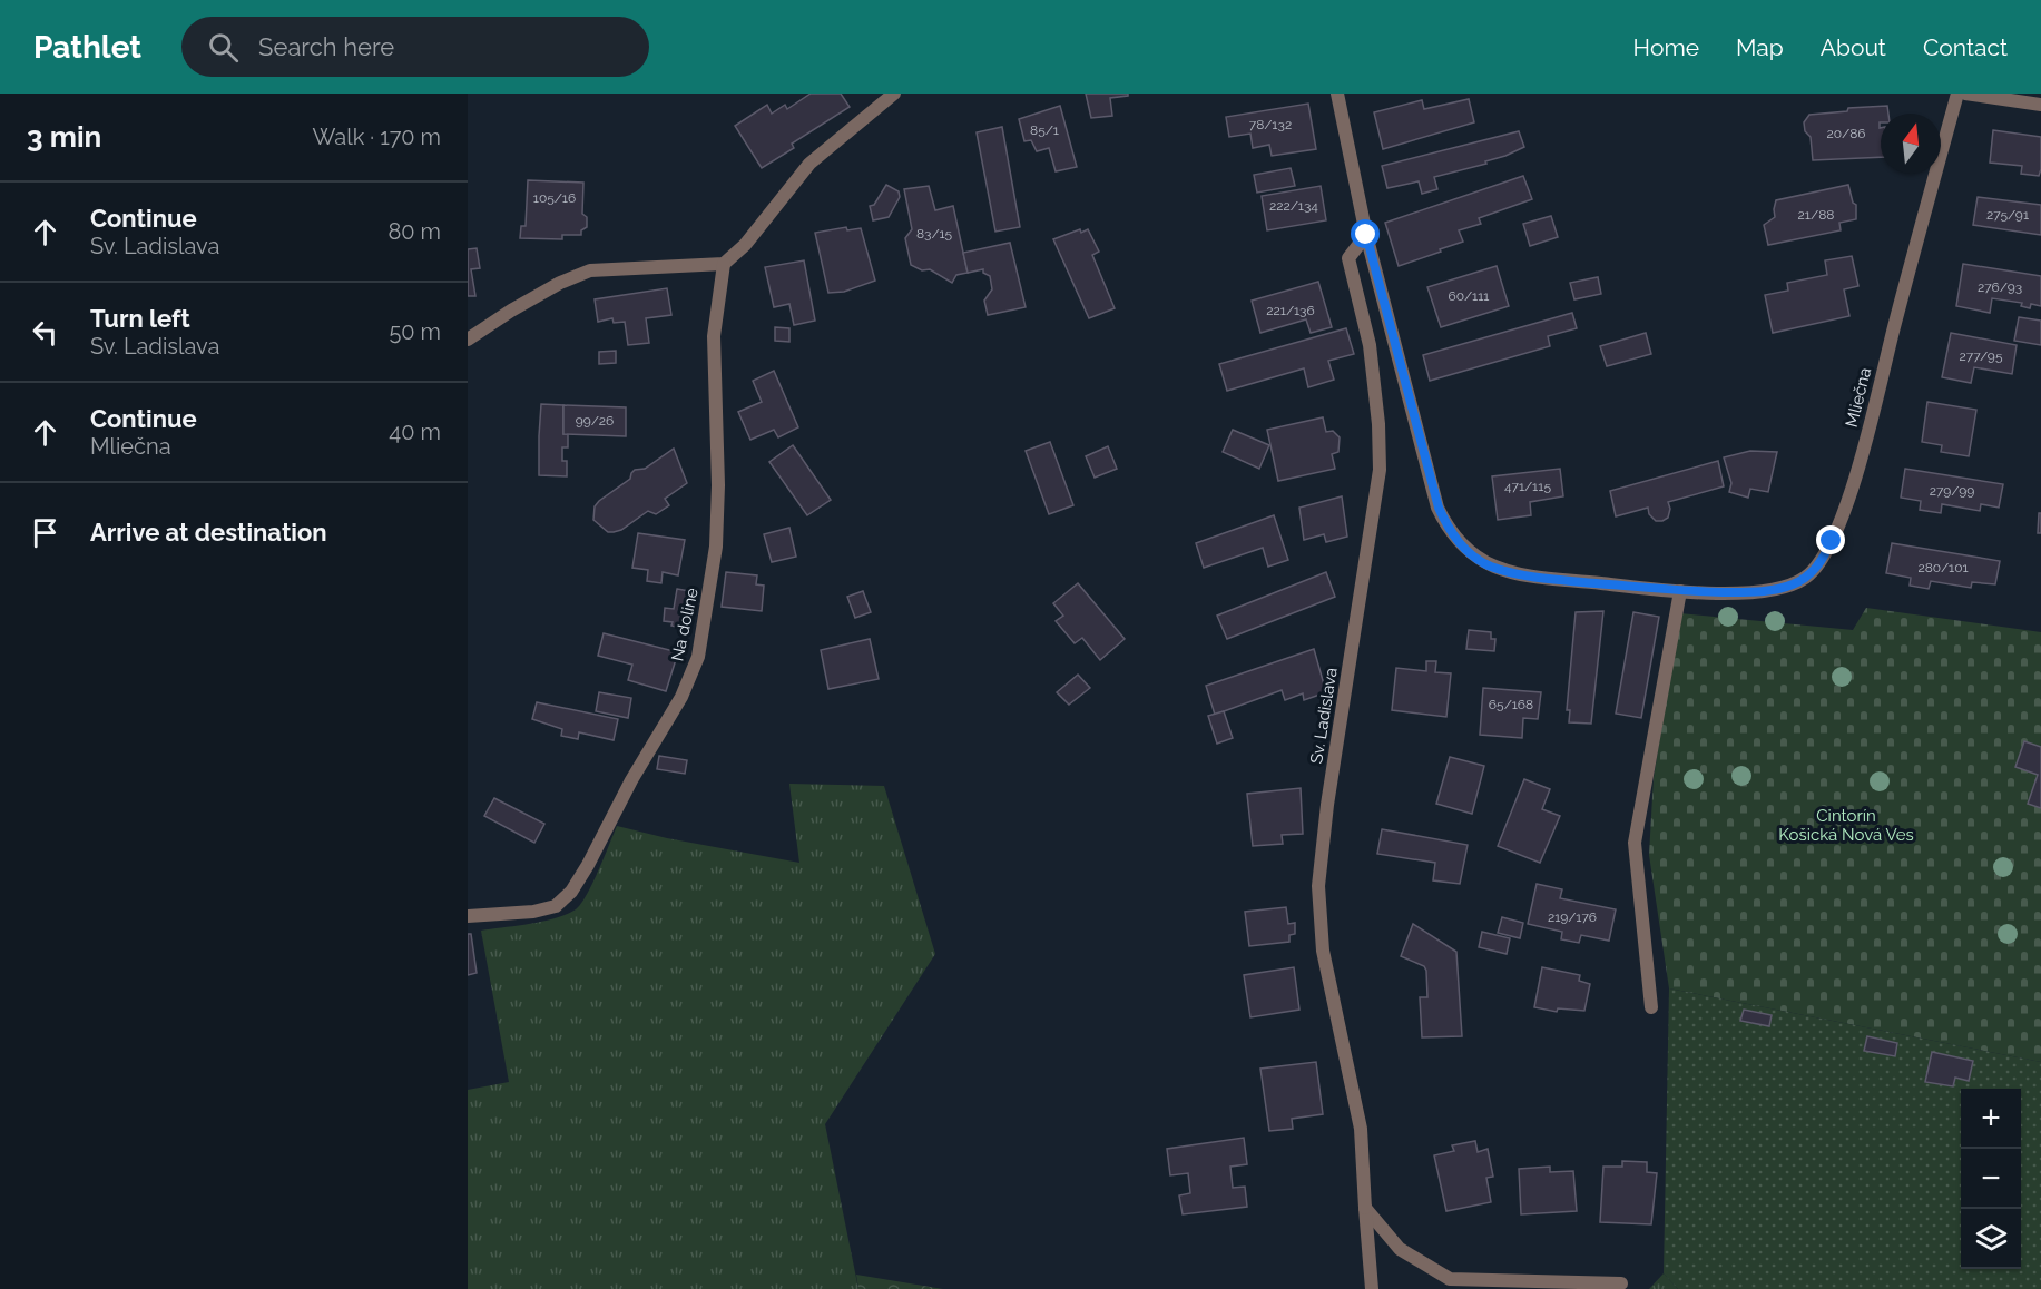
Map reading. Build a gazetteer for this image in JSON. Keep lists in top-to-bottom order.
{
  "streets": {
    "street": ["Mliečna", "Na doline", "Sv. Ladislava"]
  },
  "parks": ["Cintorín Košická Nová Ves"],
  "house_numbers": [
    "78/132",
    "85/1",
    "20/86",
    "105/16",
    "222/134",
    "21/88",
    "275/91",
    "83/15",
    "276/93",
    "60/111",
    "221/136",
    "277/95",
    "99/26",
    "471/115",
    "279/99",
    "280/101",
    "65/168",
    "219/176"
  ],
  "north": "top",
  "page": {
    "header": "Pathlet",
    "search": "Search here",
    "nav": [
      "Home",
      "Map",
      "About",
      "Contact"
    ],
    "heading": ["3 min", "Walk · 170 m"],
    "list": [
      ["Continue", "Sv. Ladislava", "80 m"],
      ["Turn left", "Sv. Ladislava", "50 m"],
      ["Continue", "Mliečna", "40 m"],
      "Arrive at destination"
    ],
    "map_buttons": ["+", "−"]
  }
}
